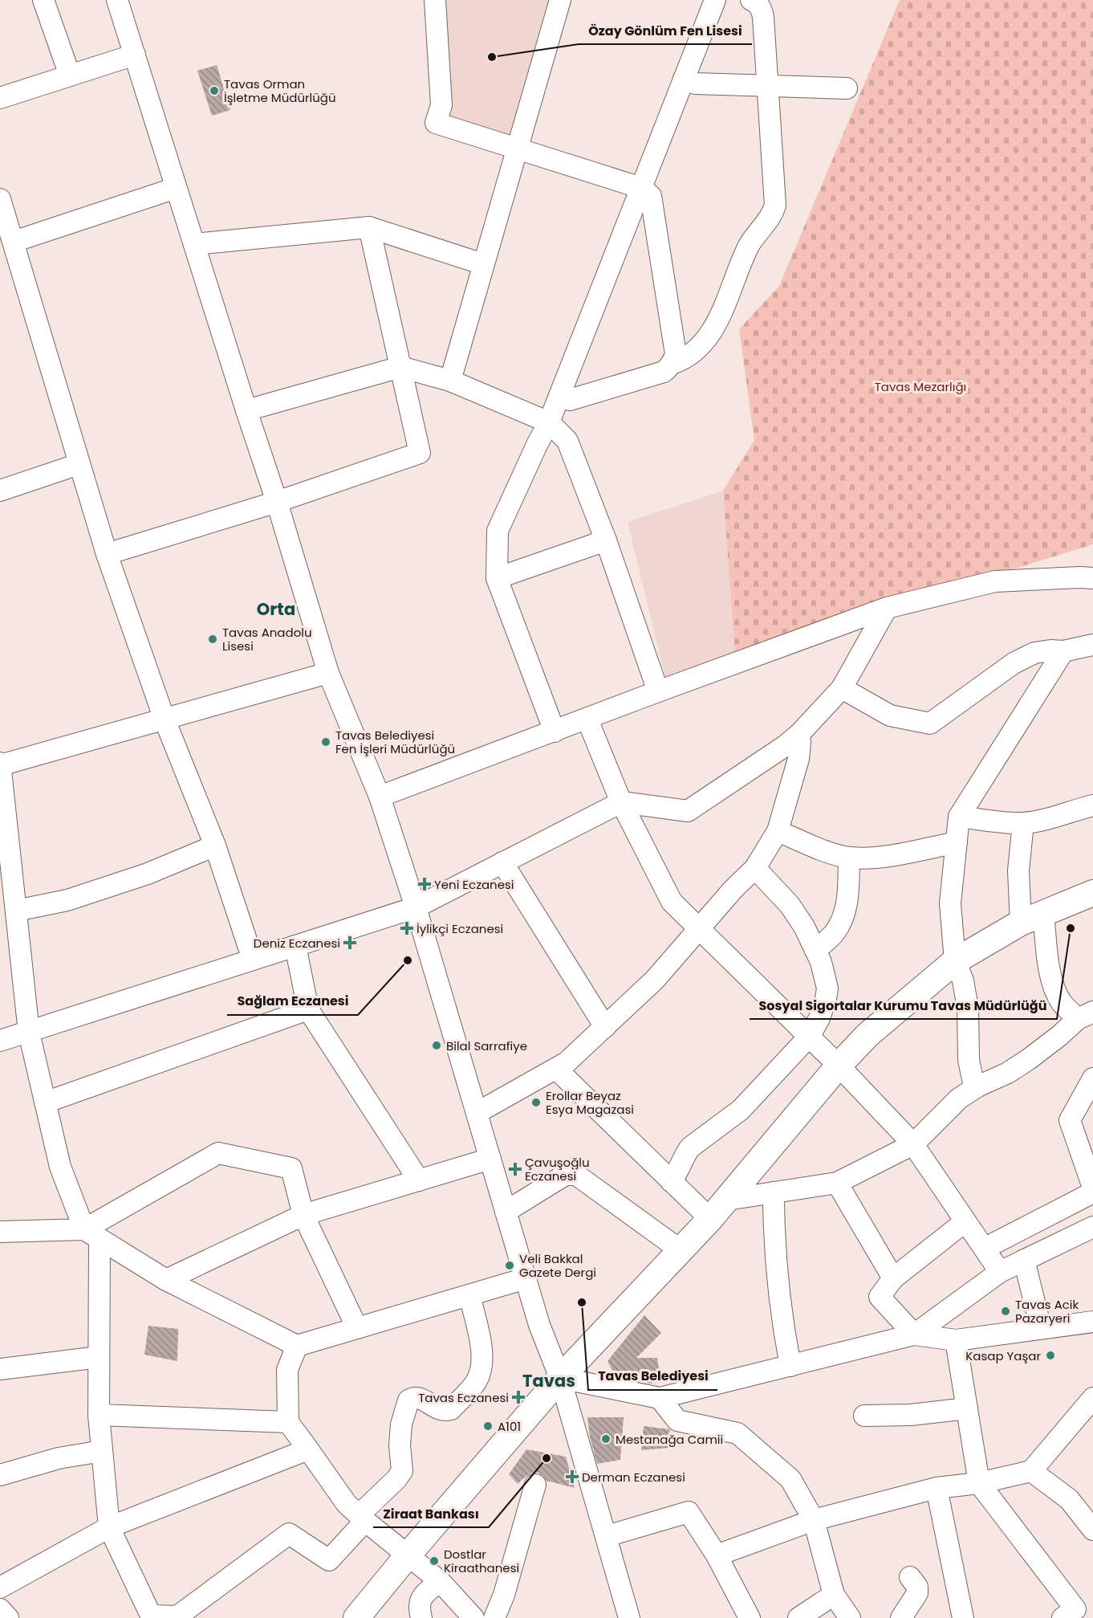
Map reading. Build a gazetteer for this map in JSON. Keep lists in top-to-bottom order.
{
  "districts": ["Orta", "Tavas"],
  "parks": ["Tavas Mezarlığı"],
  "places": {
    "other": [
      "Özay Gönlüm Fen Lisesi",
      "Tavas Orman İşletme Müdürlüğü",
      "Tavas Anadolu Lisesi",
      "Tavas Belediyesi Fen İşleri Müdürlüğü",
      "Sosyal Sigortalar Kurumu Tavas Müdürlüğü",
      "Sağlam Eczanesi",
      "Bilal Sarrafiye",
      "Erollar Beyaz Esya Magazasi",
      "Veli Bakkal Gazete Dergi",
      "Tavas Belediyesi",
      "Tavas Acik Pazaryeri",
      "Kasap Yaşar",
      "A101",
      "Mestanağa Camii",
      "Ziraat Bankası",
      "Dostlar Kiraathanesi"
    ],
    "health": [
      "Yeni Eczanesi",
      "İylikçi Eczanesi",
      "Deniz Eczanesi",
      "Çavuşoğlu Eczanesi",
      "Tavas Eczanesi",
      "Derman Eczanesi"
    ]
  }
}
